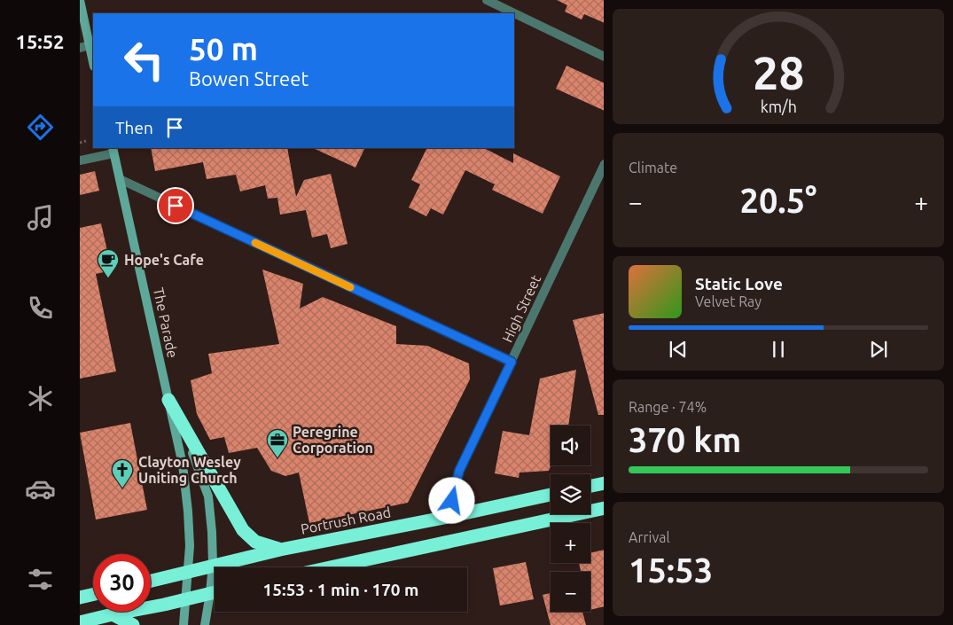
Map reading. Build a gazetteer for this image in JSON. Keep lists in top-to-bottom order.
{
  "streets": {
    "highway": ["Portrush Road"],
    "main road": ["The Parade"],
    "street": ["High Street"]
  },
  "crossings": [
    ["High Street", "Portrush Road"],
    ["The Parade", "Portrush Road"]
  ],
  "places": {
    "cafe": ["Hope's Cafe"],
    "office": ["Peregrine Corporation"],
    "church": ["Clayton Wesley Uniting Church"]
  },
  "page": {
    "tabs": "15:52",
    "turn": ["50 m", "Bowen Street"],
    "then": "Then",
    "tile": [
      "Climate",
      ["Range · 74%", "370 km"],
      ["Arrival", "15:53"]
    ],
    "heat": ["−", "20.5°", "+"],
    "song": ["Static Love", "Velvet Ray"],
    "map_buttons": ["+", "−"],
    "limit": "30",
    "trip": "15:53 · 1 min · 170 m",
    "gauge": ["28", "km/h"]
  }
}
